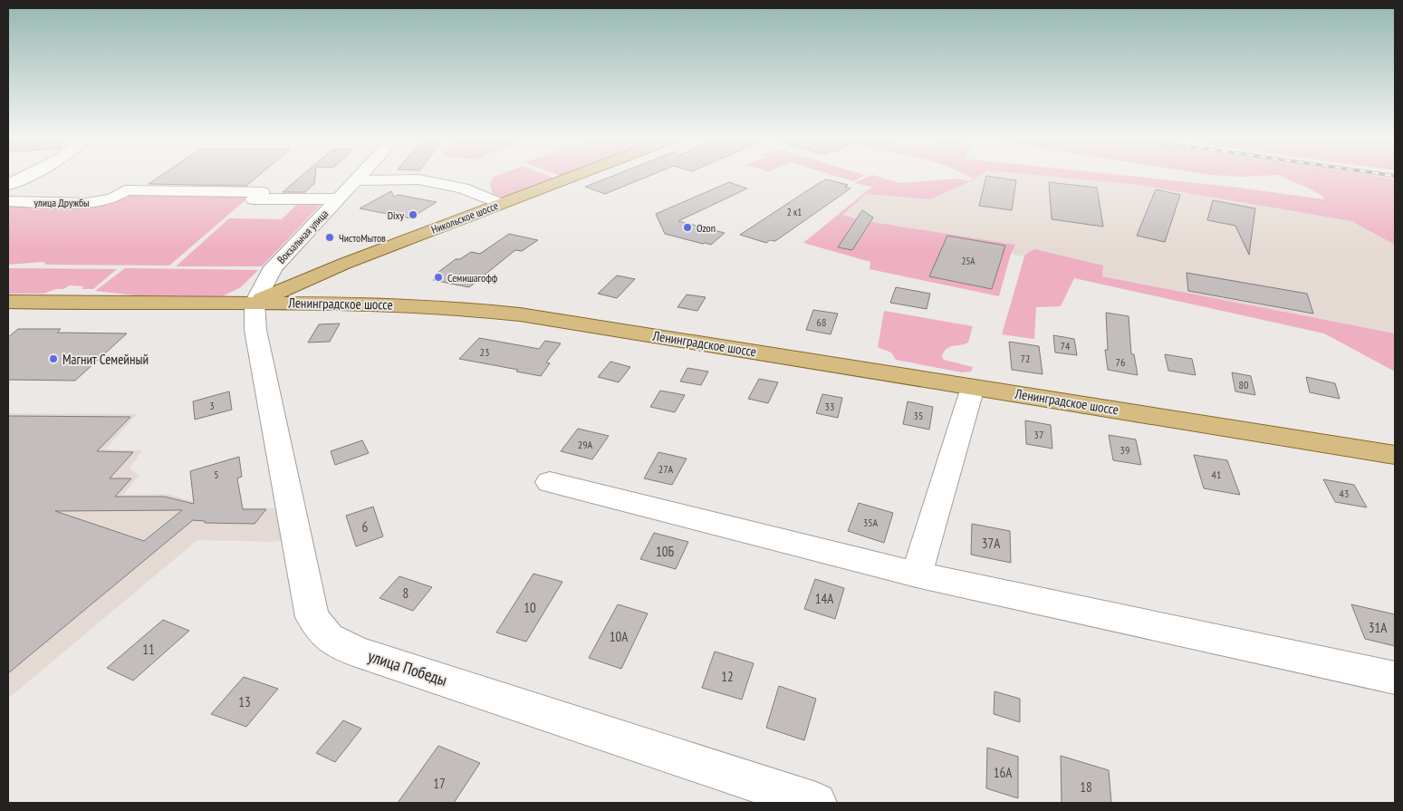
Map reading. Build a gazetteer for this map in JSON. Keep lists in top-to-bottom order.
{
  "streets": {
    "main road": ["Никольское шоссе", "Ленинградское шоссе"],
    "street": ["улица Дружбы", "Вокзальная улица", "улица Победы"]
  },
  "crossings": [
    ["улица Дружбы", "Вокзальная улица"],
    ["Никольское шоссе", "Вокзальная улица"],
    ["Никольское шоссе", "Ленинградское шоссе"],
    ["Никольское шоссе", "улица Победы"],
    ["Вокзальная улица", "Ленинградское шоссе"],
    ["Вокзальная улица", "улица Победы"],
    ["Ленинградское шоссе", "улица Победы"]
  ],
  "places": [
    "Dixy",
    "Ozon",
    "ЧистоМытов",
    "Семишагофф",
    "Магнит Семейный"
  ],
  "house_numbers": [
    "2 к1",
    "25А",
    "68",
    "74",
    "23",
    "72",
    "76",
    "80",
    "3",
    "33",
    "35",
    "37",
    "29А",
    "39",
    "27А",
    "5",
    "41",
    "43",
    "35А",
    "6",
    "37А",
    "10Б",
    "8",
    "14А",
    "10",
    "31А",
    "10А",
    "11",
    "12",
    "13",
    "16А",
    "17",
    "18"
  ]
}
